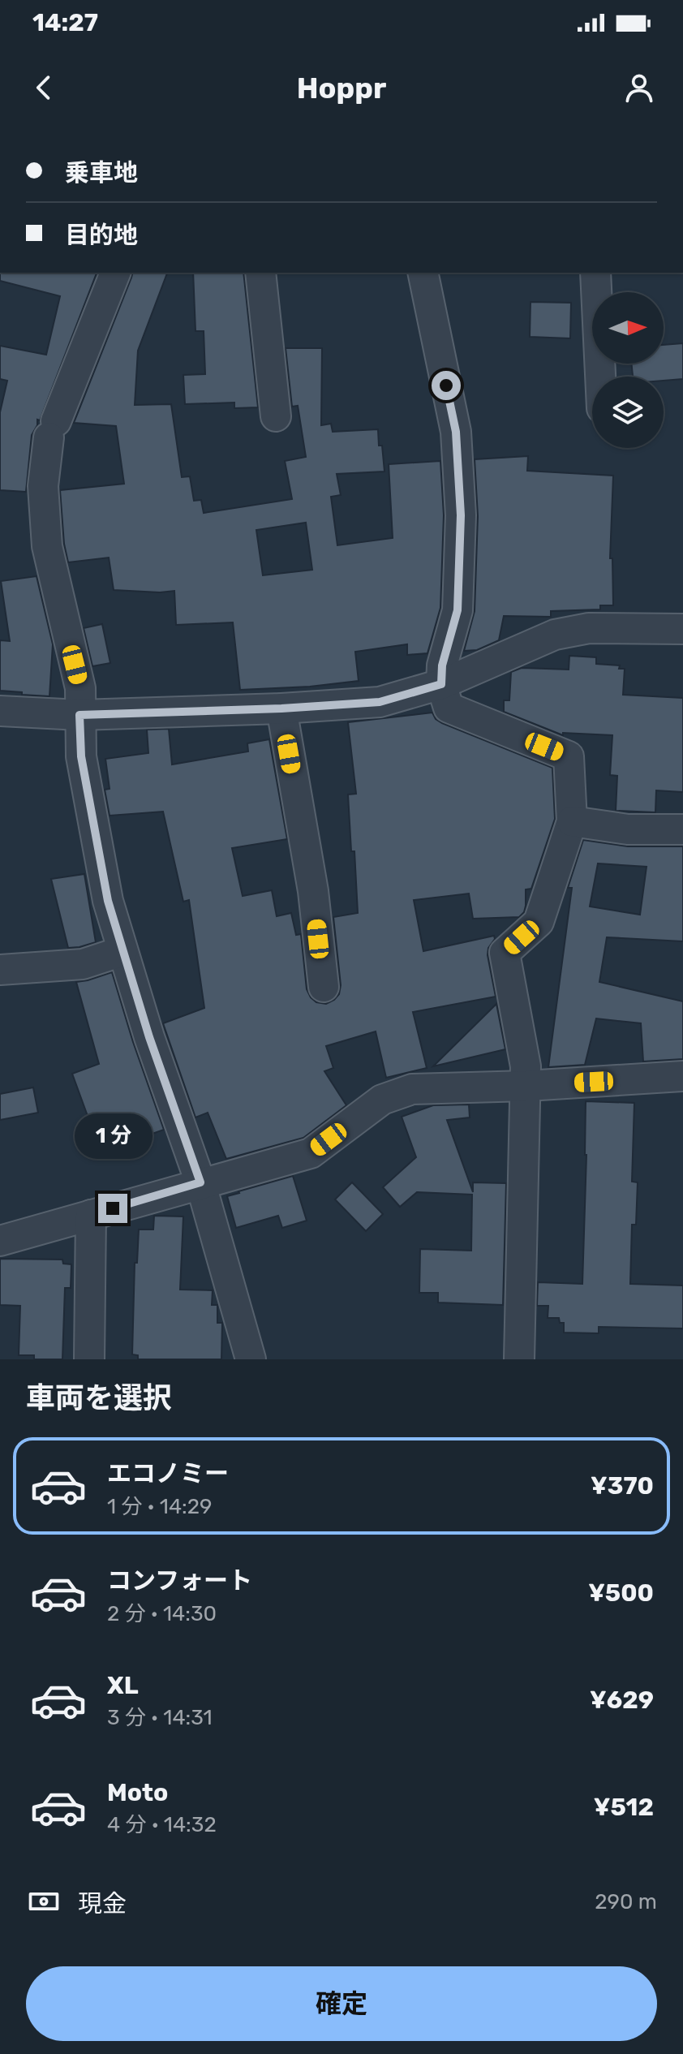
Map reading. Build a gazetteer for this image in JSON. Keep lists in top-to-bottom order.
{
  "north": "right",
  "page": {
    "status": "14:27",
    "header": "Hoppr",
    "banner": ["乗車地", "目的地"],
    "bubble": "1 分",
    "heading": "車両を選択",
    "list": [
      {
        "name": "エコノミー",
        "note": "1 分 · 14:29",
        "value": "¥370"
      },
      {
        "name": "コンフォート",
        "note": "2 分 · 14:30",
        "value": "¥500"
      },
      {
        "name": "XL",
        "note": "3 分 · 14:31",
        "value": "¥629"
      },
      {
        "name": "Moto",
        "note": "4 分 · 14:32",
        "value": "¥512"
      }
    ],
    "pay": ["現金", "290 m"],
    "buttons": "確定"
  }
}
